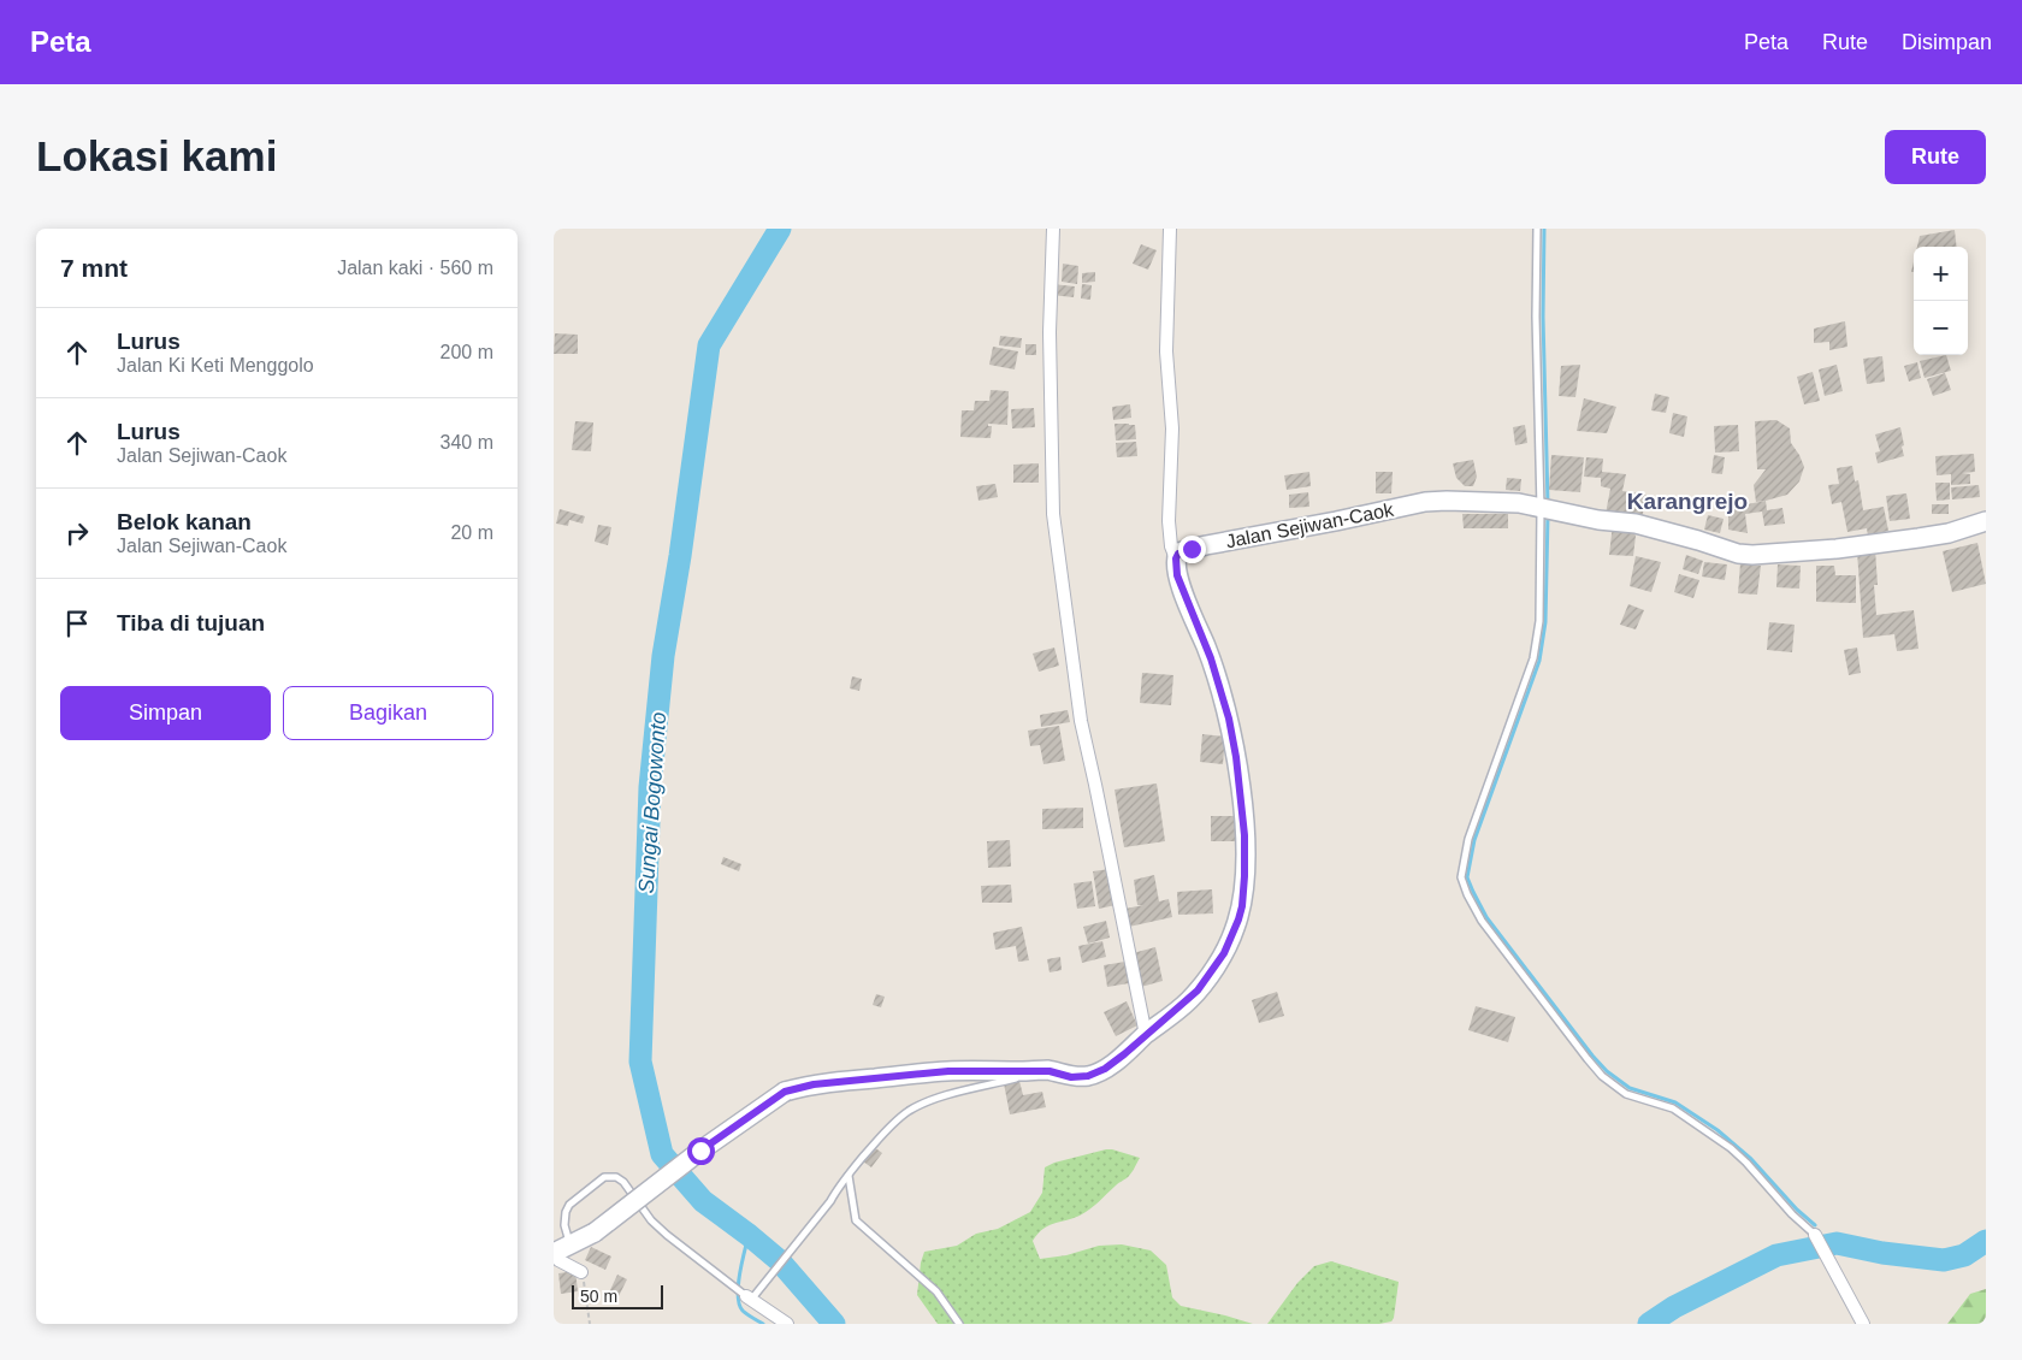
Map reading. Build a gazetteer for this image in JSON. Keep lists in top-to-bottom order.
{
  "streets": {
    "street": ["Jalan Sejiwan-Caok"]
  },
  "districts": ["Karangrejo"],
  "water": ["Sungai Bogowonto"],
  "scale_bar": "50 m",
  "page": {
    "header": "Peta",
    "nav": ["Peta", "Rute", "Disimpan"],
    "buttons": [
      "Rute",
      ["Simpan", "Bagikan"]
    ],
    "title": "Lokasi kami",
    "heading": ["7 mnt", "Jalan kaki · 560 m"],
    "map_buttons": ["+", "−"],
    "list": [
      ["Lurus", "Jalan Ki Keti Menggolo", "200 m"],
      ["Lurus", "Jalan Sejiwan-Caok", "340 m"],
      ["Belok kanan", "Jalan Sejiwan-Caok", "20 m"],
      "Tiba di tujuan"
    ],
    "scale": "50 m"
  }
}
